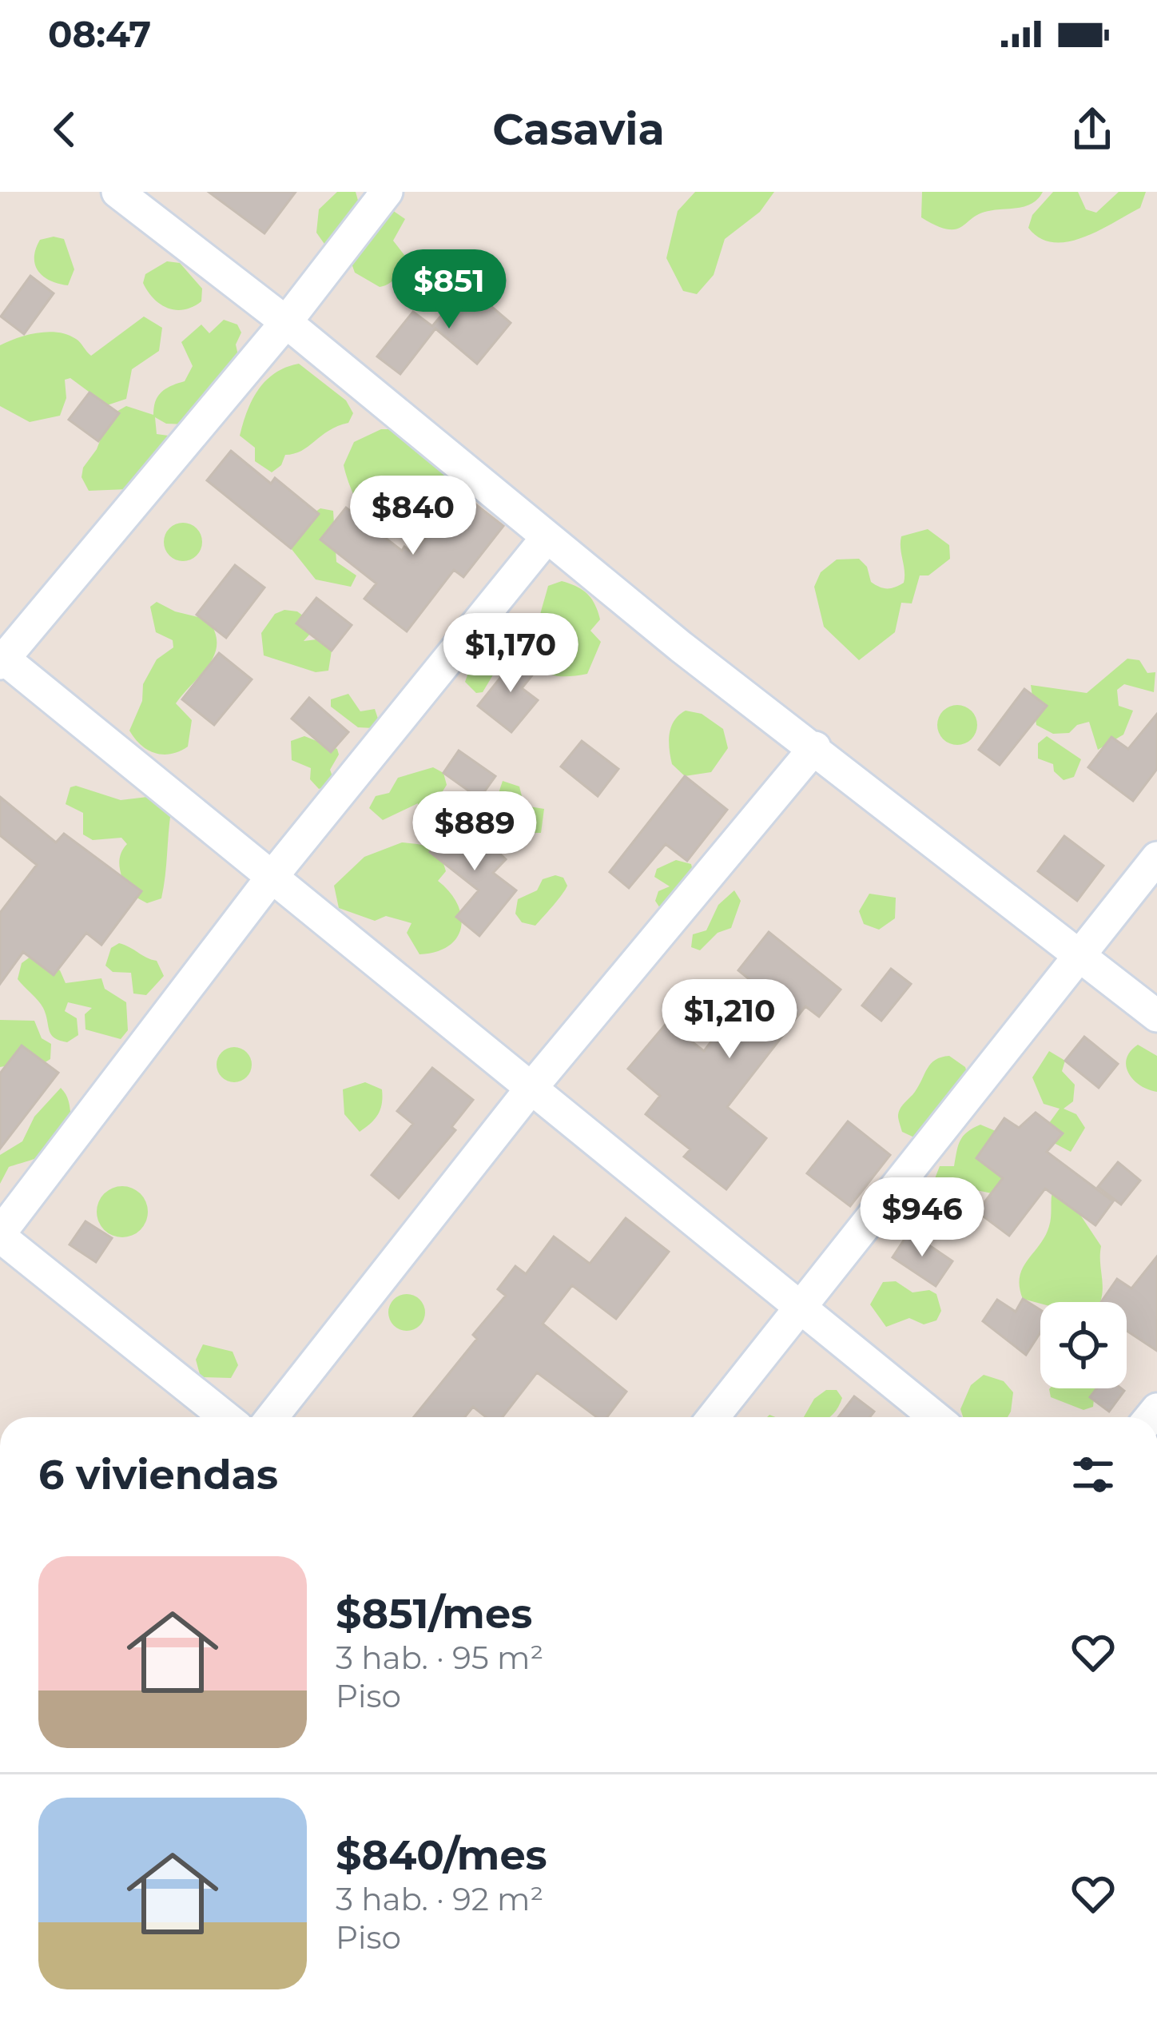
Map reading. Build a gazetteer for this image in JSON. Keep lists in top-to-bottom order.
{
  "page": {
    "status": "08:47",
    "header": "Casavia",
    "price": [
      "$851",
      "$840",
      "$1,170",
      "$889",
      "$1,210",
      "$946"
    ],
    "heading": "6 viviendas",
    "list": [
      {
        "name": "$851/mes",
        "note": "3 hab. · 95 m² · Piso"
      },
      {
        "name": "$840/mes",
        "note": "3 hab. · 92 m² · Piso"
      }
    ]
  }
}
